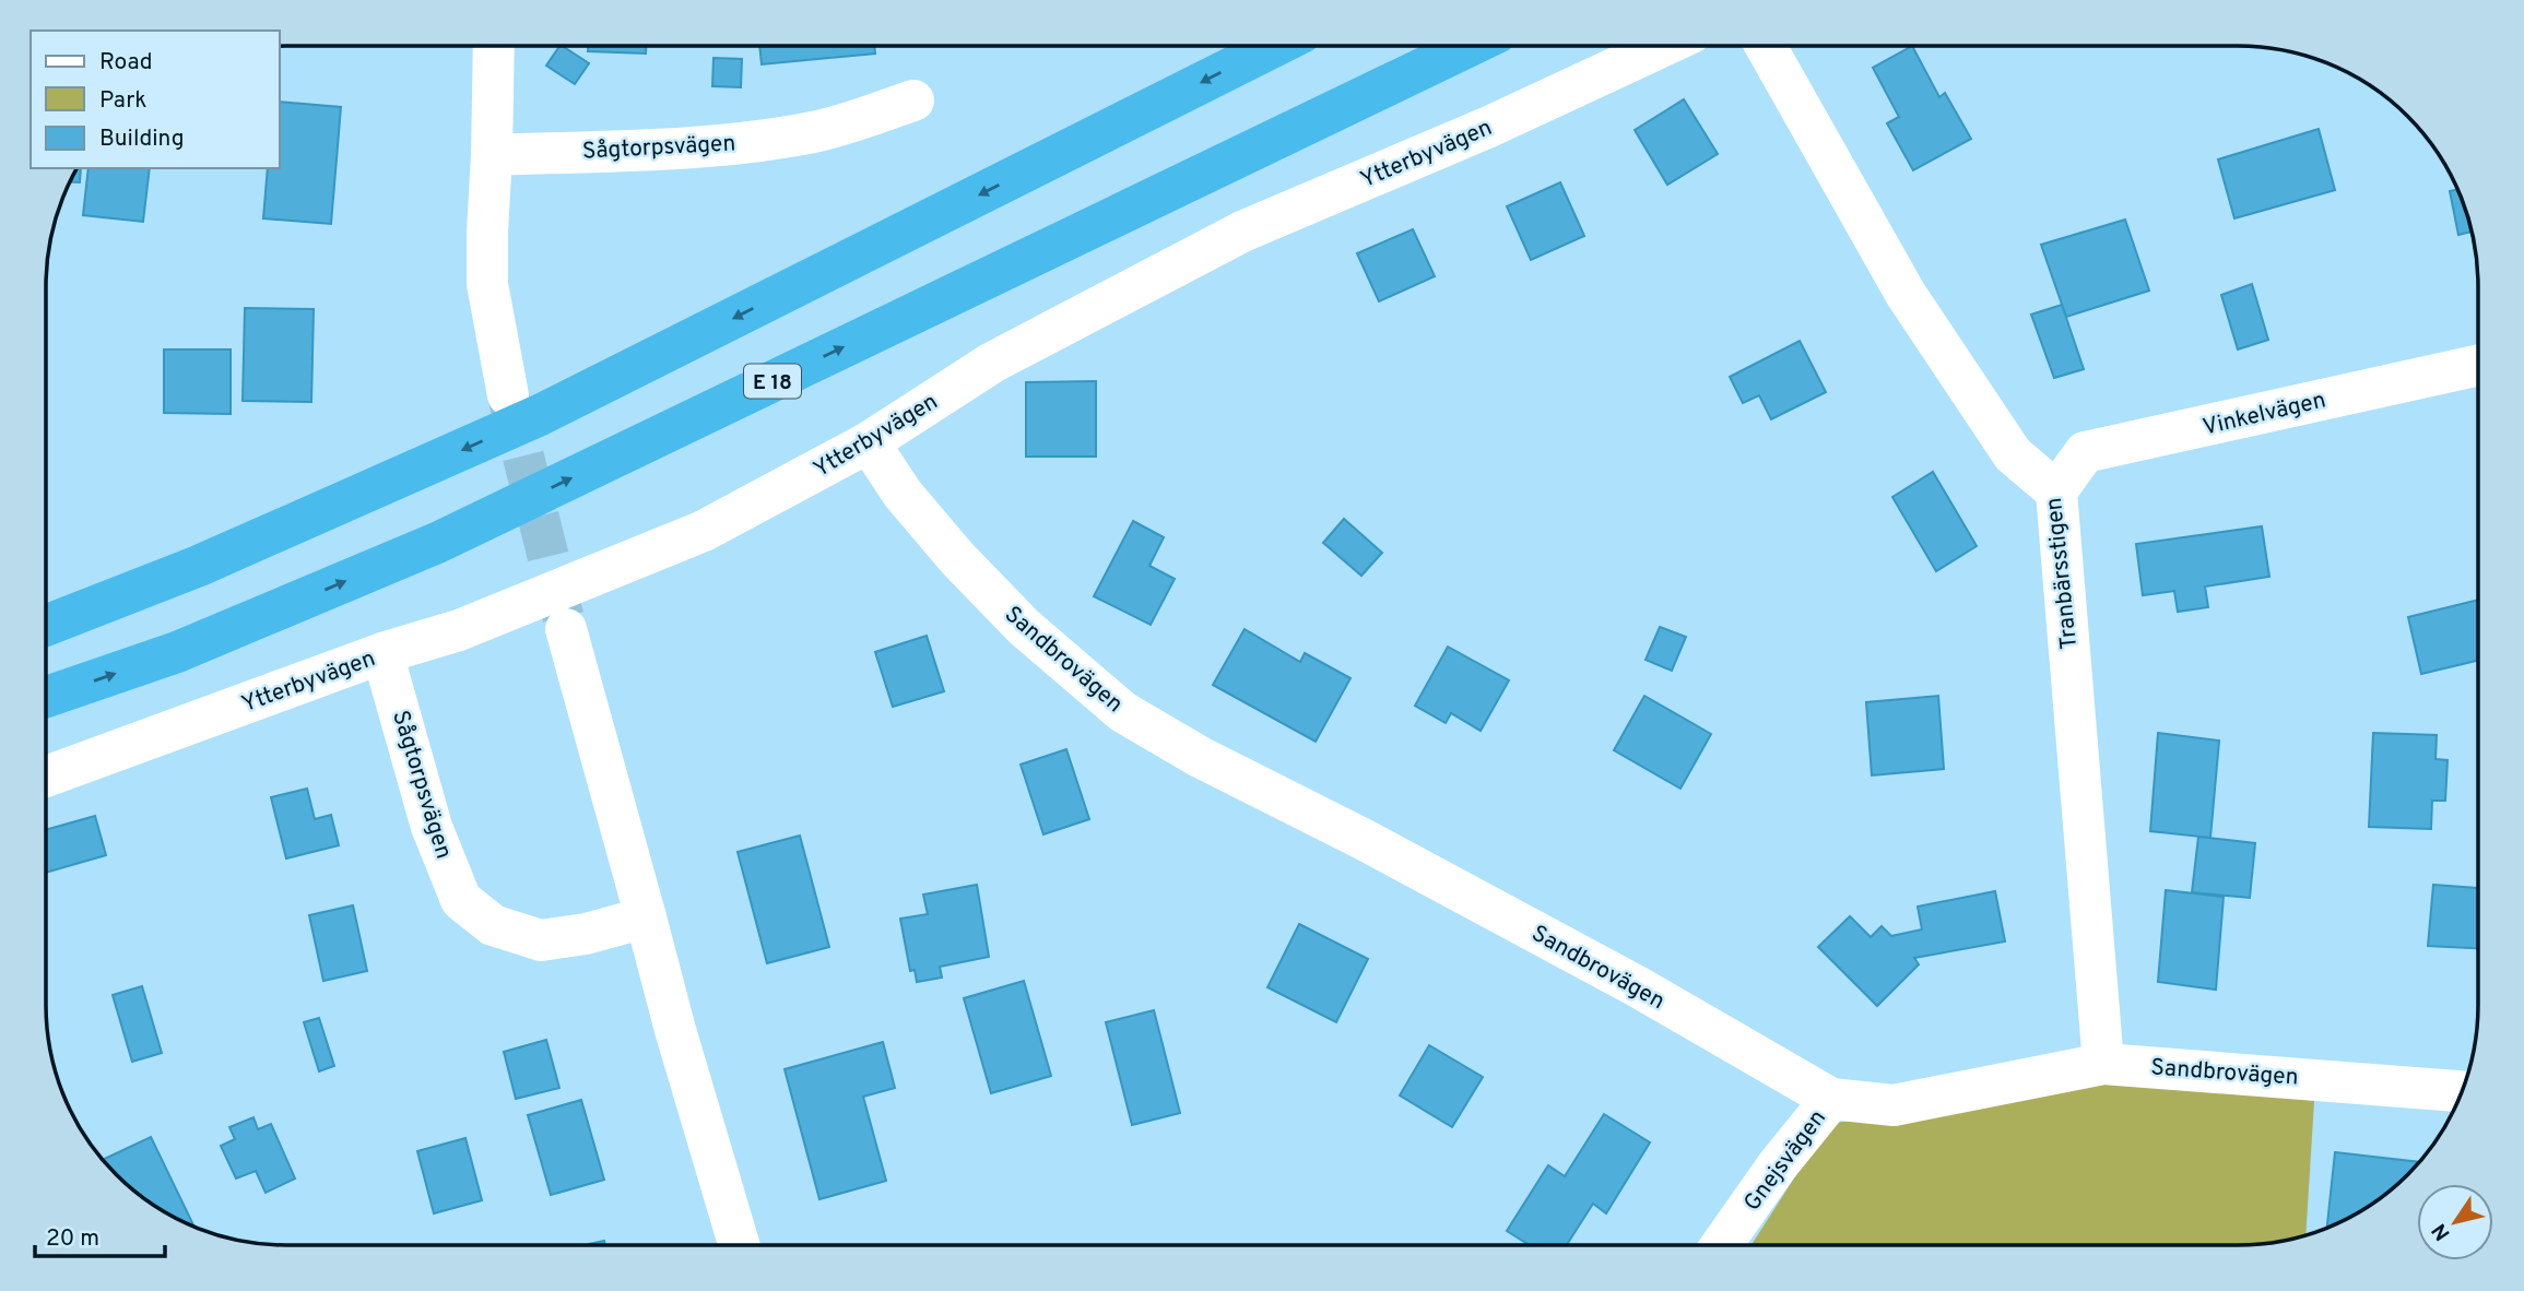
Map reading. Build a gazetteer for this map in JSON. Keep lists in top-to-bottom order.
{
  "streets": {
    "highway": ["E 18"],
    "street": [
      "Sågtorpsvägen",
      "Ytterbyvägen",
      "Vinkelvägen",
      "Tranbärsstigen",
      "Sandbrovägen",
      "Gnejsvägen"
    ]
  },
  "crossings": [
    ["Sågtorpsvägen", "Ytterbyvägen"],
    ["Ytterbyvägen", "Sandbrovägen"],
    ["Vinkelvägen", "Tranbärsstigen"],
    ["Tranbärsstigen", "Sandbrovägen"],
    ["Sandbrovägen", "Gnejsvägen"]
  ],
  "legend": ["Road", "Park", "Building"],
  "scale_bar": "20 m",
  "north": "bottom left"
}
